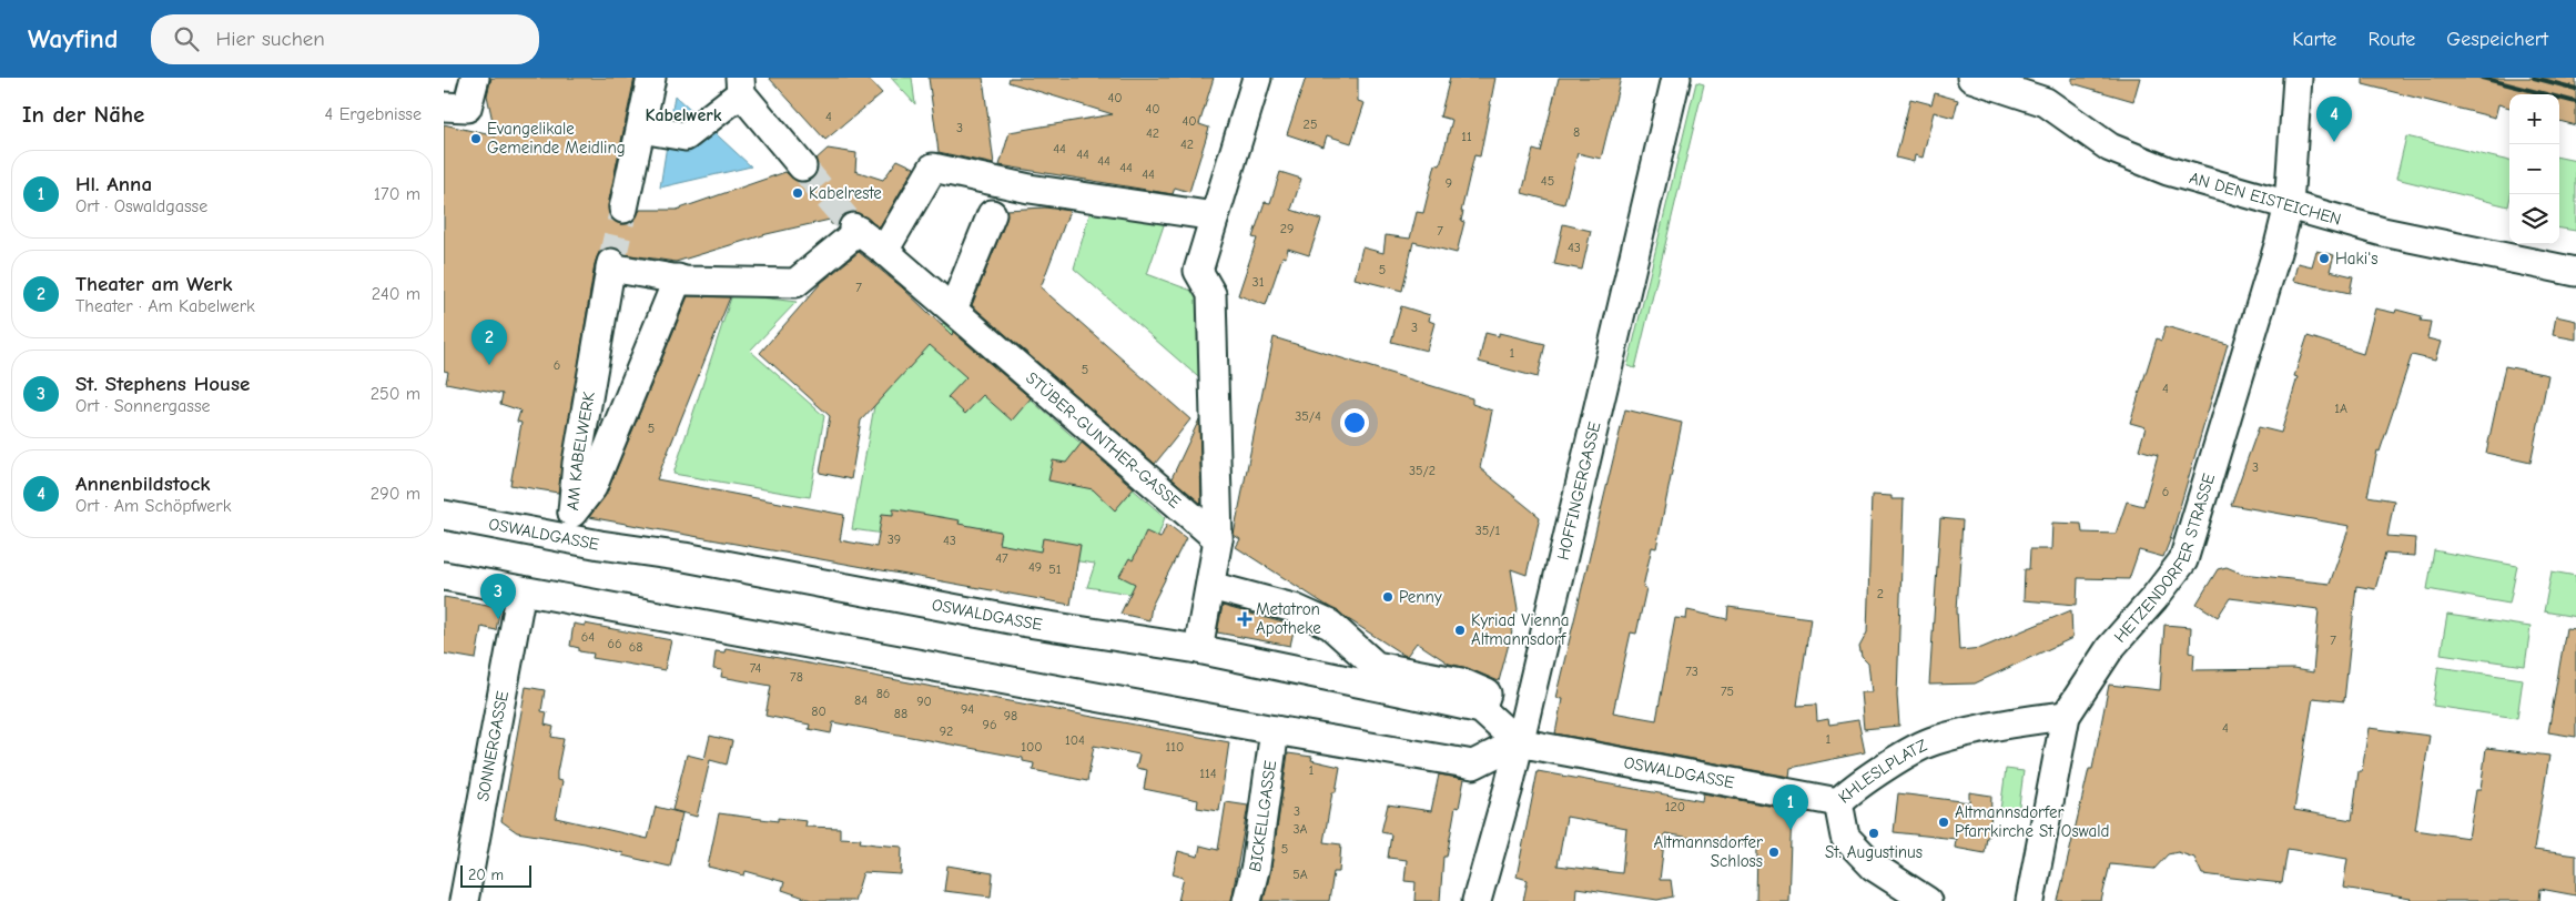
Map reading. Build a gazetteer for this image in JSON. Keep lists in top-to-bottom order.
{
  "streets": {
    "street": [
      "AN DEN EISTEICHEN",
      "STÜBER-GUNTHER-GASSE",
      "AM KABELWERK",
      "HOFFINGERGASSE",
      "OSWALDGASSE",
      "HETZENDORFER STRASSE",
      "SONNERGASSE",
      "KHLESLPLATZ",
      "BICKELLGASSE"
    ]
  },
  "crossings": [
    ["AN DEN EISTEICHEN", "HETZENDORFER STRASSE"],
    ["HOFFINGERGASSE", "OSWALDGASSE"],
    ["OSWALDGASSE", "KHLESLPLATZ"],
    ["HETZENDORFER STRASSE", "KHLESLPLATZ"]
  ],
  "districts": ["Kabelwerk"],
  "places": {
    "other": [
      "Evangelikale Gemeinde Meidling",
      "Kabelreste",
      "Haki's",
      "Penny",
      "Kyriad Vienna Altmannsdorf",
      "Altmannsdorfer Pfarrkirche St. Oswald",
      "St. Augustinus",
      "Altmannsdorfer Schloss"
    ],
    "health": ["Metatron Apotheke"]
  },
  "house_numbers": [
    "40",
    "40",
    "4",
    "40",
    "25",
    "3",
    "8",
    "42",
    "11",
    "42",
    "44",
    "44",
    "44",
    "44",
    "44",
    "45",
    "9",
    "29",
    "7",
    "43",
    "5",
    "31",
    "7",
    "3",
    "1",
    "6",
    "5",
    "4",
    "1A",
    "35/4",
    "5",
    "3",
    "35/2",
    "6",
    "35/1",
    "39",
    "43",
    "47",
    "49",
    "51",
    "2",
    "64",
    "7",
    "66",
    "68",
    "74",
    "73",
    "78",
    "75",
    "86",
    "84",
    "90",
    "94",
    "80",
    "88",
    "98",
    "96",
    "4",
    "92",
    "1",
    "104",
    "100",
    "110",
    "1",
    "114",
    "120",
    "3",
    "3A",
    "5",
    "5A"
  ],
  "scale_bar": "20 m",
  "page": {
    "header": "Wayfind",
    "search": "Hier suchen",
    "nav": ["Karte", "Route", "Gespeichert"],
    "heading": ["In der Nähe", "4 Ergebnisse"],
    "map_buttons": ["+", "−"],
    "pins": [
      "4",
      "2",
      "3",
      "1"
    ],
    "list": [
      {
        "mark": "1",
        "name": "Hl. Anna",
        "note": "Ort · Oswaldgasse",
        "value": "170 m"
      },
      {
        "mark": "2",
        "name": "Theater am Werk",
        "note": "Theater · Am Kabelwerk",
        "value": "240 m"
      },
      {
        "mark": "3",
        "name": "St. Stephens House",
        "note": "Ort · Sonnergasse",
        "value": "250 m"
      },
      {
        "mark": "4",
        "name": "Annenbildstock",
        "note": "Ort · Am Schöpfwerk",
        "value": "290 m"
      }
    ],
    "scale": "20 m"
  }
}
